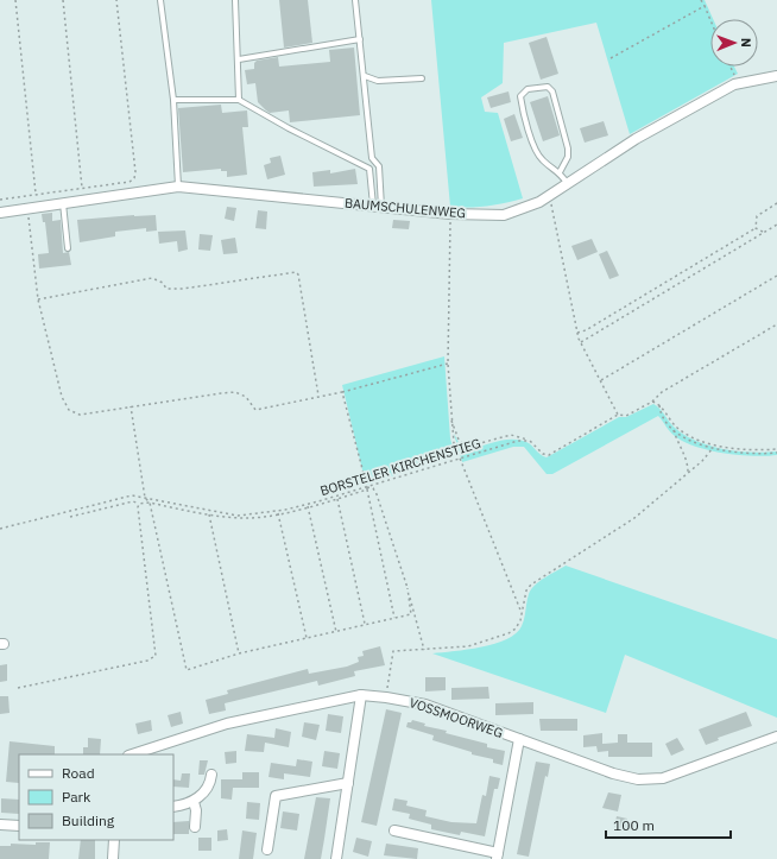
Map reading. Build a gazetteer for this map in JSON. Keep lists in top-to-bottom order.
{
  "streets": {
    "street": ["BAUMSCHULENWEG", "VOSSMOORWEG"],
    "path": ["BORSTELER KIRCHENSTIEG"]
  },
  "legend": ["Road", "Park", "Building"],
  "scale_bar": "100 m",
  "north": "right"
}
